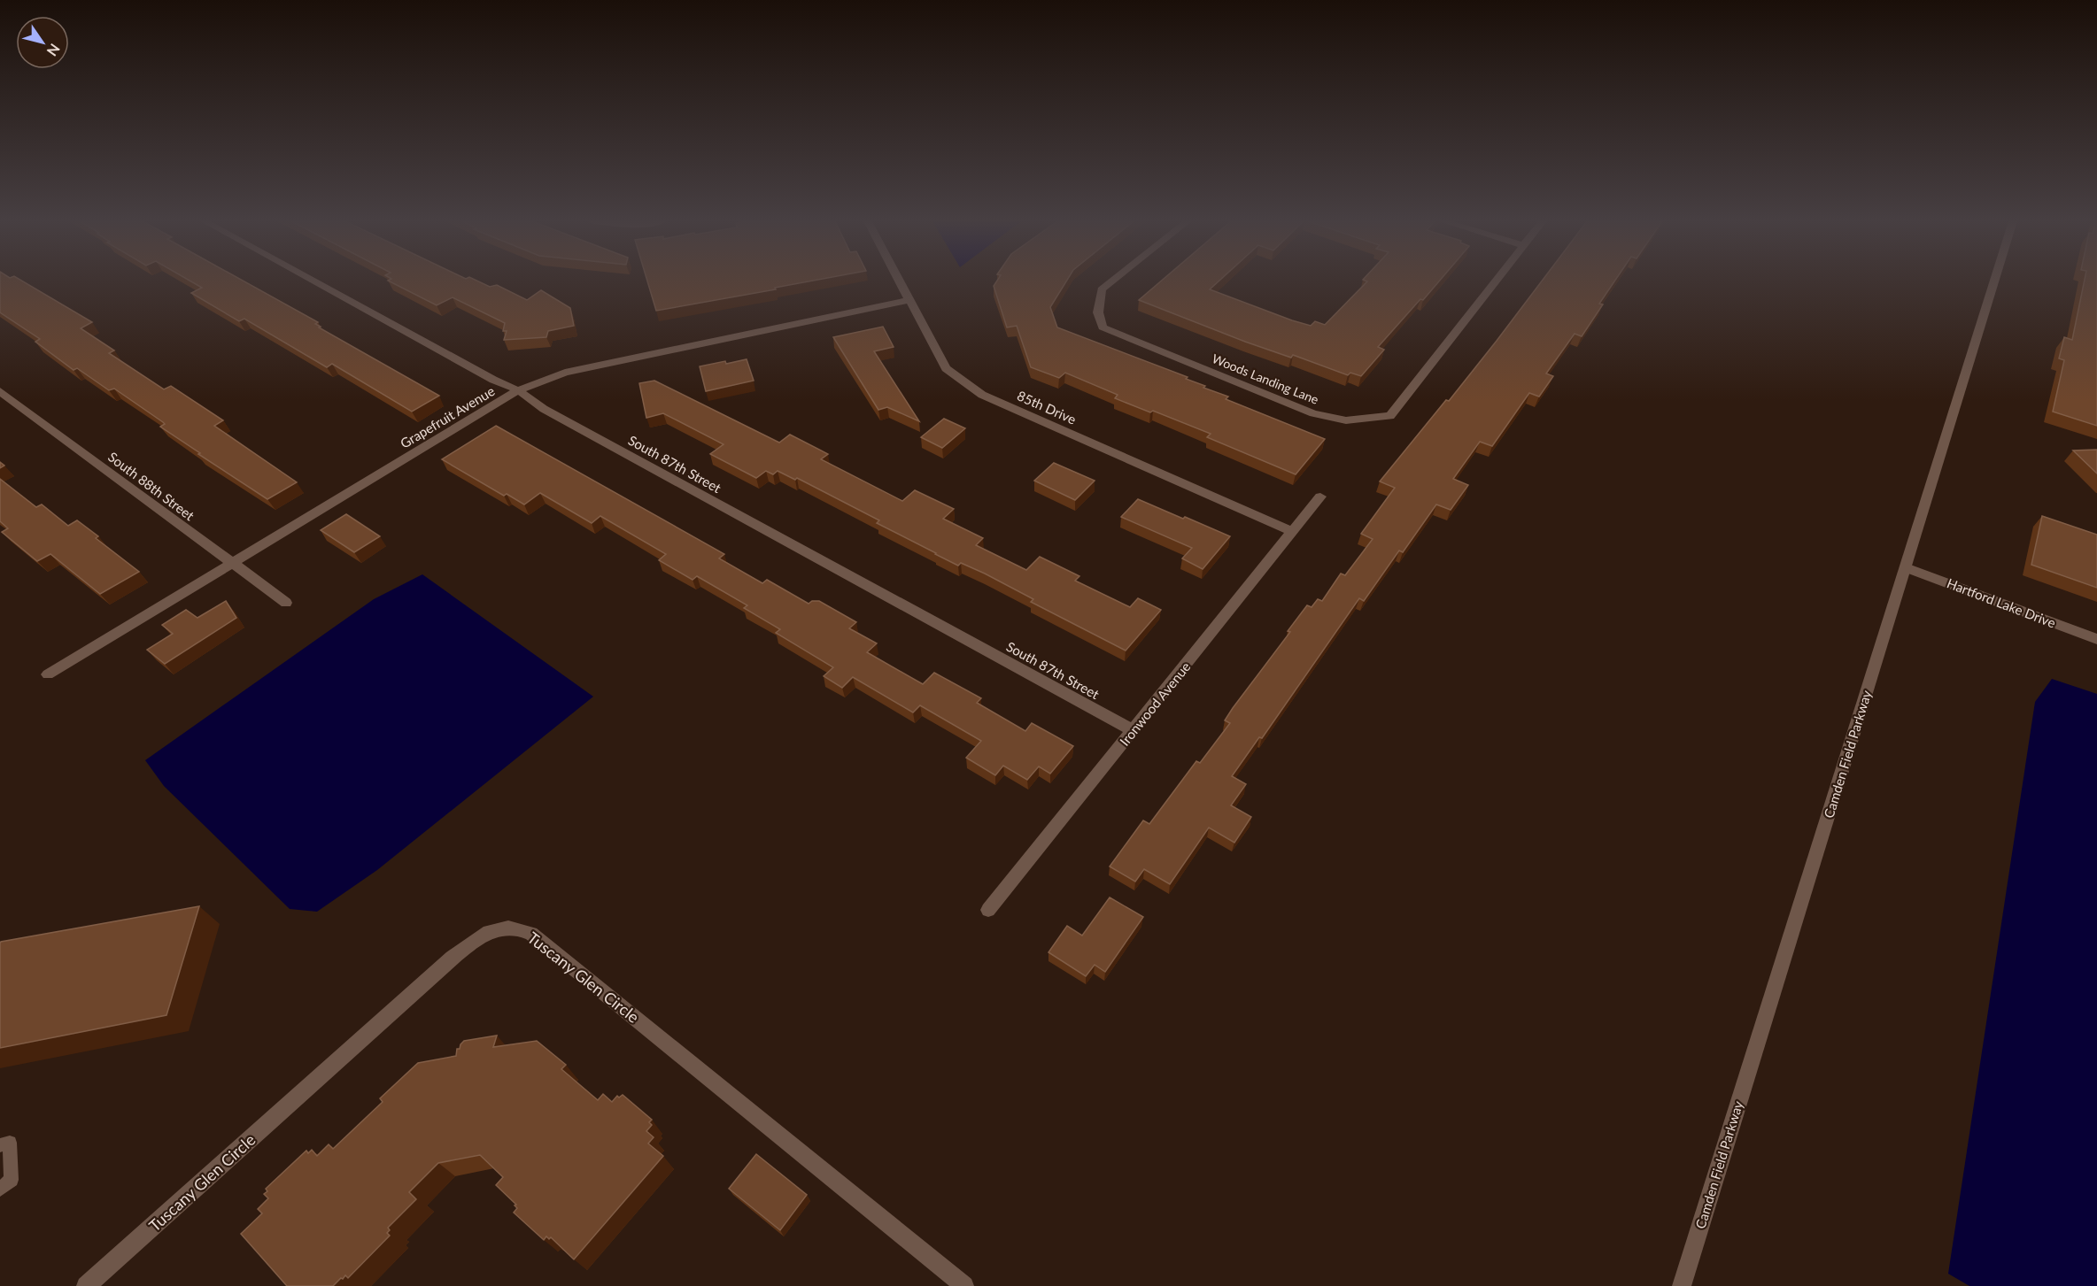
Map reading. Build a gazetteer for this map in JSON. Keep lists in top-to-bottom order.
{
  "streets": {
    "street": [
      "Woods Landing Lane",
      "85th Drive",
      "Grapefruit Avenue",
      "South 87th Street",
      "South 88th Street",
      "Hartford Lake Drive",
      "Ironwood Avenue",
      "Camden Field Parkway",
      "Tuscany Glen Circle"
    ]
  },
  "crossings": [
    ["85th Drive", "Grapefruit Avenue"],
    ["85th Drive", "Ironwood Avenue"],
    ["Grapefruit Avenue", "South 87th Street"],
    ["Grapefruit Avenue", "South 88th Street"],
    ["South 87th Street", "Ironwood Avenue"],
    ["Hartford Lake Drive", "Camden Field Parkway"]
  ],
  "north": "bottom right"
}
